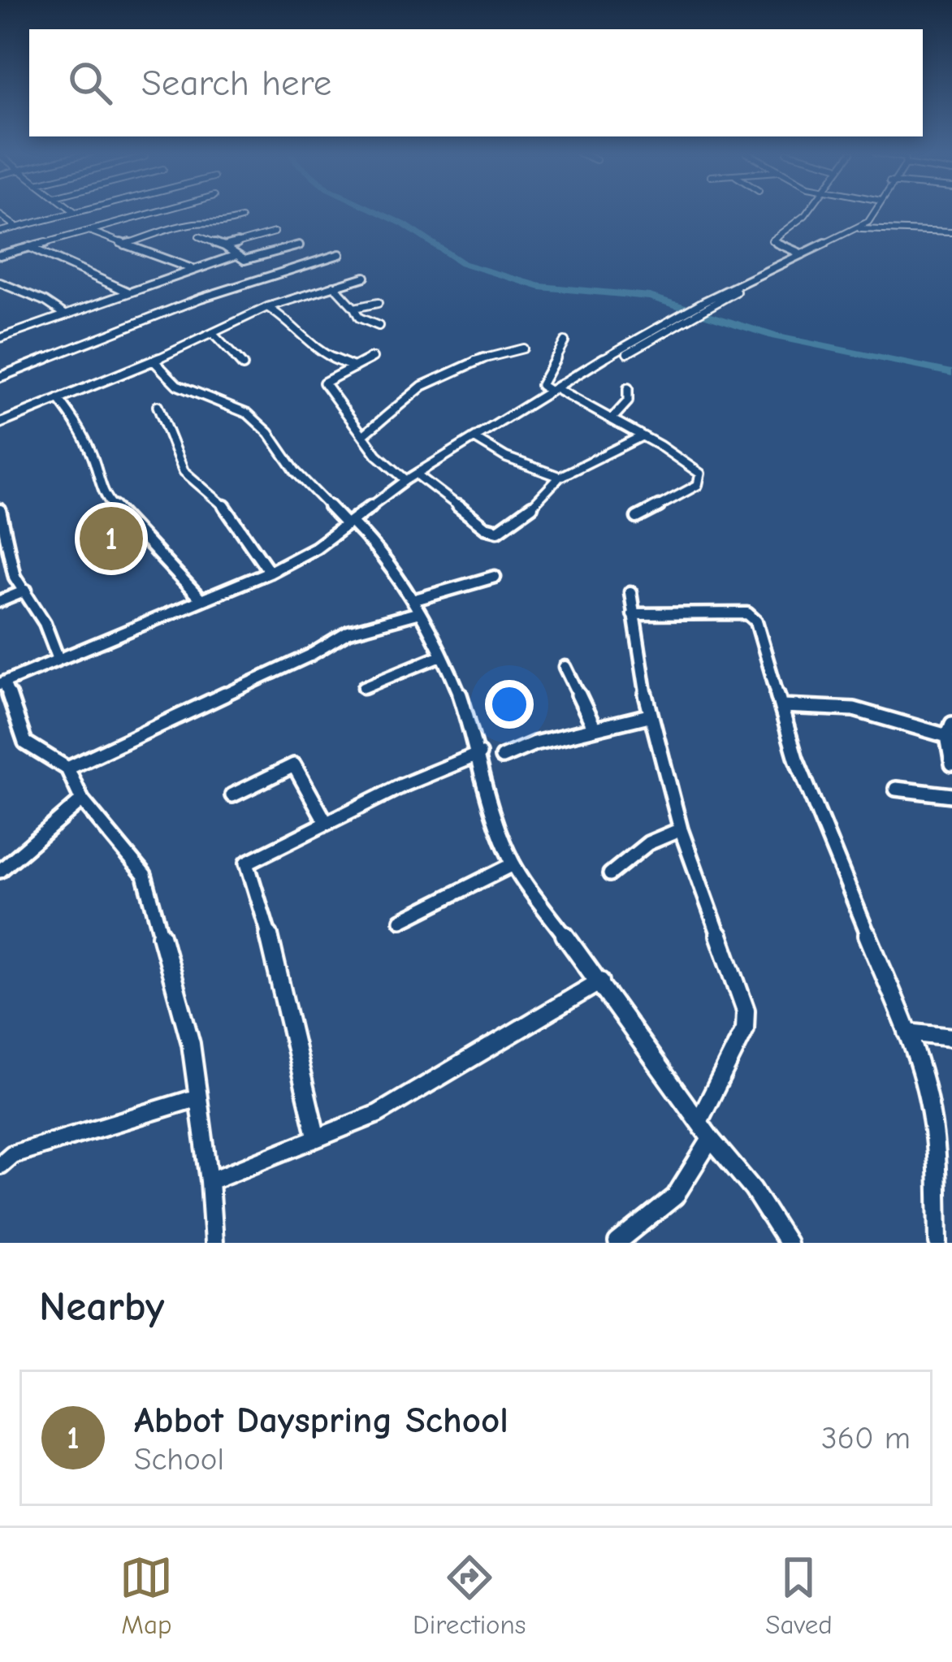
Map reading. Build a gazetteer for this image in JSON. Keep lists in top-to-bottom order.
{
  "page": {
    "search": "Search here",
    "pins": "1",
    "heading": "Nearby",
    "list": [
      {
        "mark": "1",
        "name": "Abbot Dayspring School",
        "note": "School",
        "value": "360 m"
      }
    ],
    "nav": ["Map", "Directions", "Saved"]
  }
}
